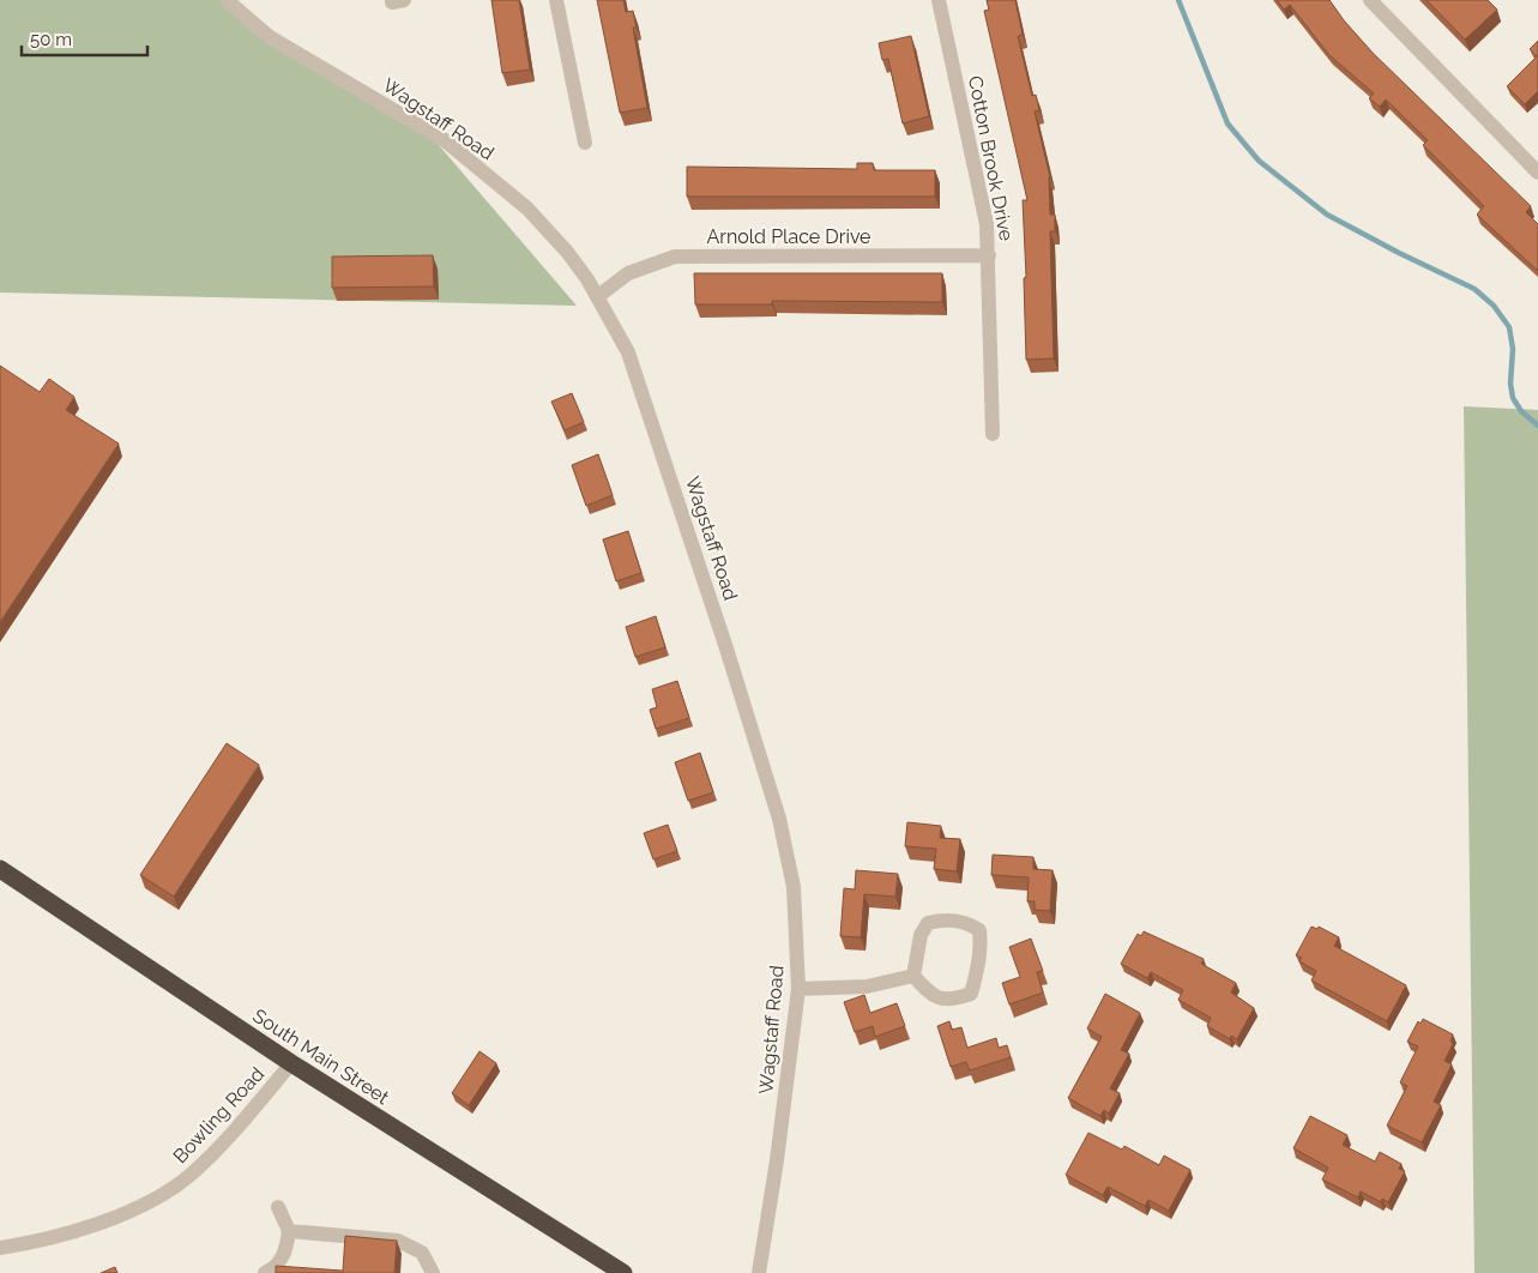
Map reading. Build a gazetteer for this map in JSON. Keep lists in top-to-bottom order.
{
  "streets": {
    "highway": ["South Main Street"],
    "street": [
      "Wagstaff Road",
      "Cotton Brook Drive",
      "Arnold Place Drive",
      "Bowling Road"
    ]
  },
  "crossings": [
    ["Wagstaff Road", "Arnold Place Drive"],
    ["Cotton Brook Drive", "Arnold Place Drive"],
    ["South Main Street", "Bowling Road"]
  ],
  "scale_bar": "50 m"
}
